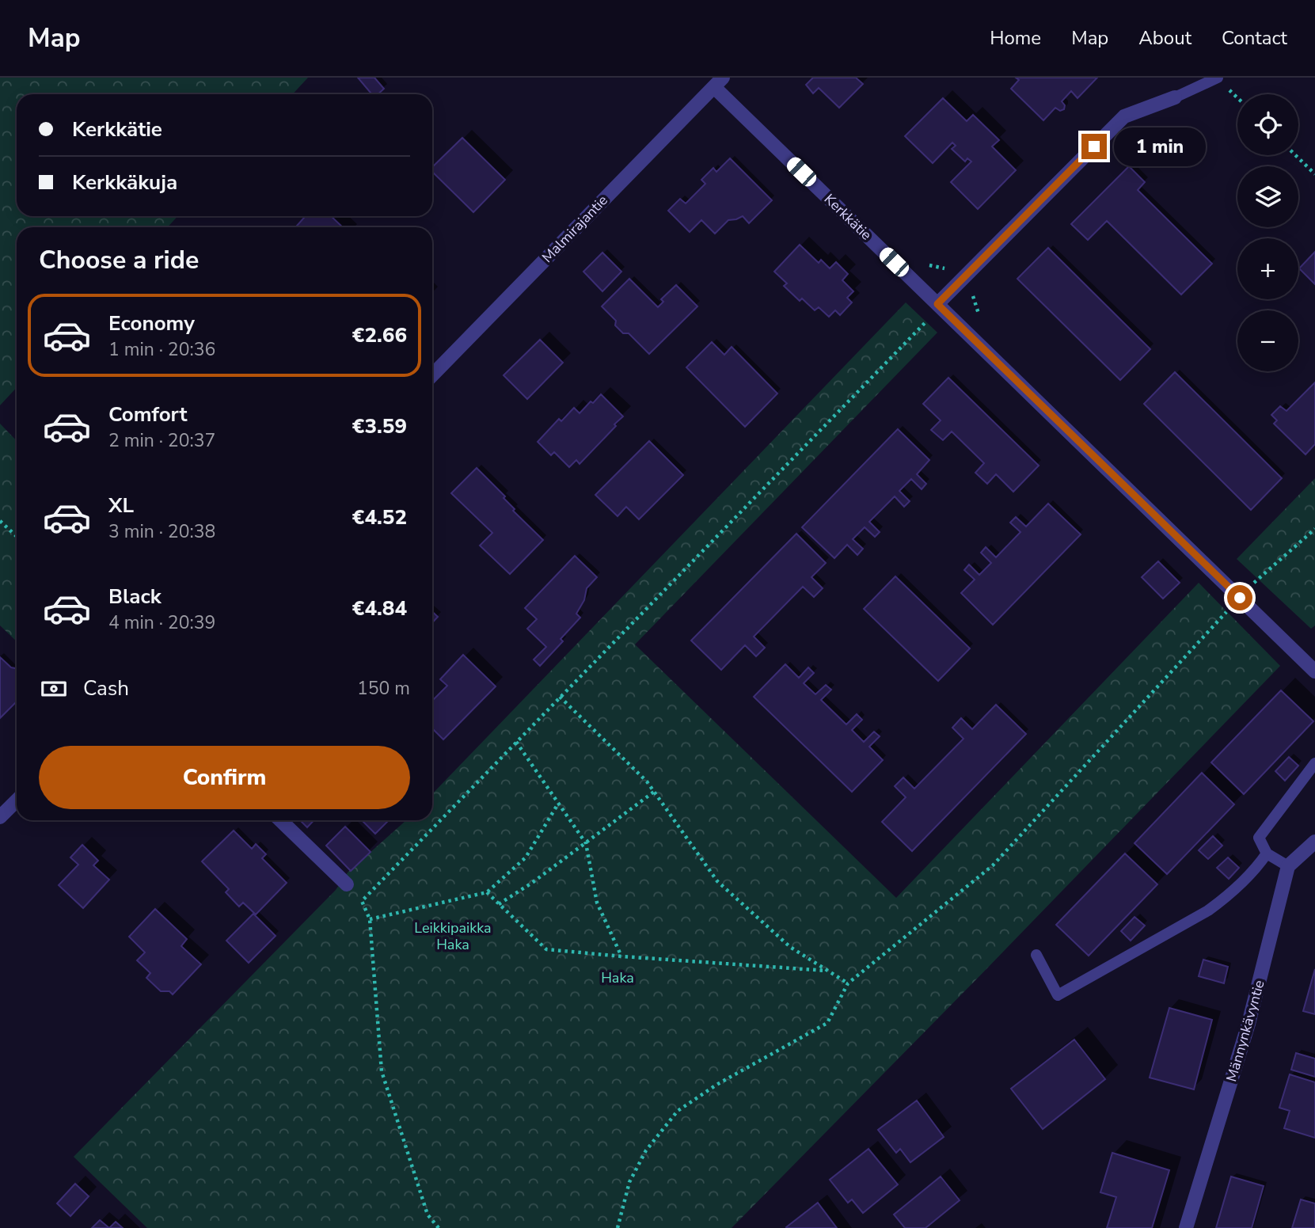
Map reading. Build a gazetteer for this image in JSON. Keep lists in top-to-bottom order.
{
  "streets": {
    "street": ["Kerkkätie", "Malmirajantie", "Männynkävyntie"]
  },
  "crossings": [
    ["Kerkkätie", "Malmirajantie"]
  ],
  "parks": ["Leikkipaikka Haka", "Haka"],
  "page": {
    "header": "Map",
    "nav": [
      "Home",
      "Map",
      "About",
      "Contact"
    ],
    "map_buttons": ["+", "−"],
    "banner": ["Kerkkätie", "Kerkkäkuja"],
    "bubble": "1 min",
    "heading": "Choose a ride",
    "list": [
      {
        "name": "Economy",
        "note": "1 min · 20:36",
        "value": "€2.66"
      },
      {
        "name": "Comfort",
        "note": "2 min · 20:37",
        "value": "€3.59"
      },
      {
        "name": "XL",
        "note": "3 min · 20:38",
        "value": "€4.52"
      },
      {
        "name": "Black",
        "note": "4 min · 20:39",
        "value": "€4.84"
      }
    ],
    "pay": ["Cash", "150 m"],
    "buttons": "Confirm"
  }
}
